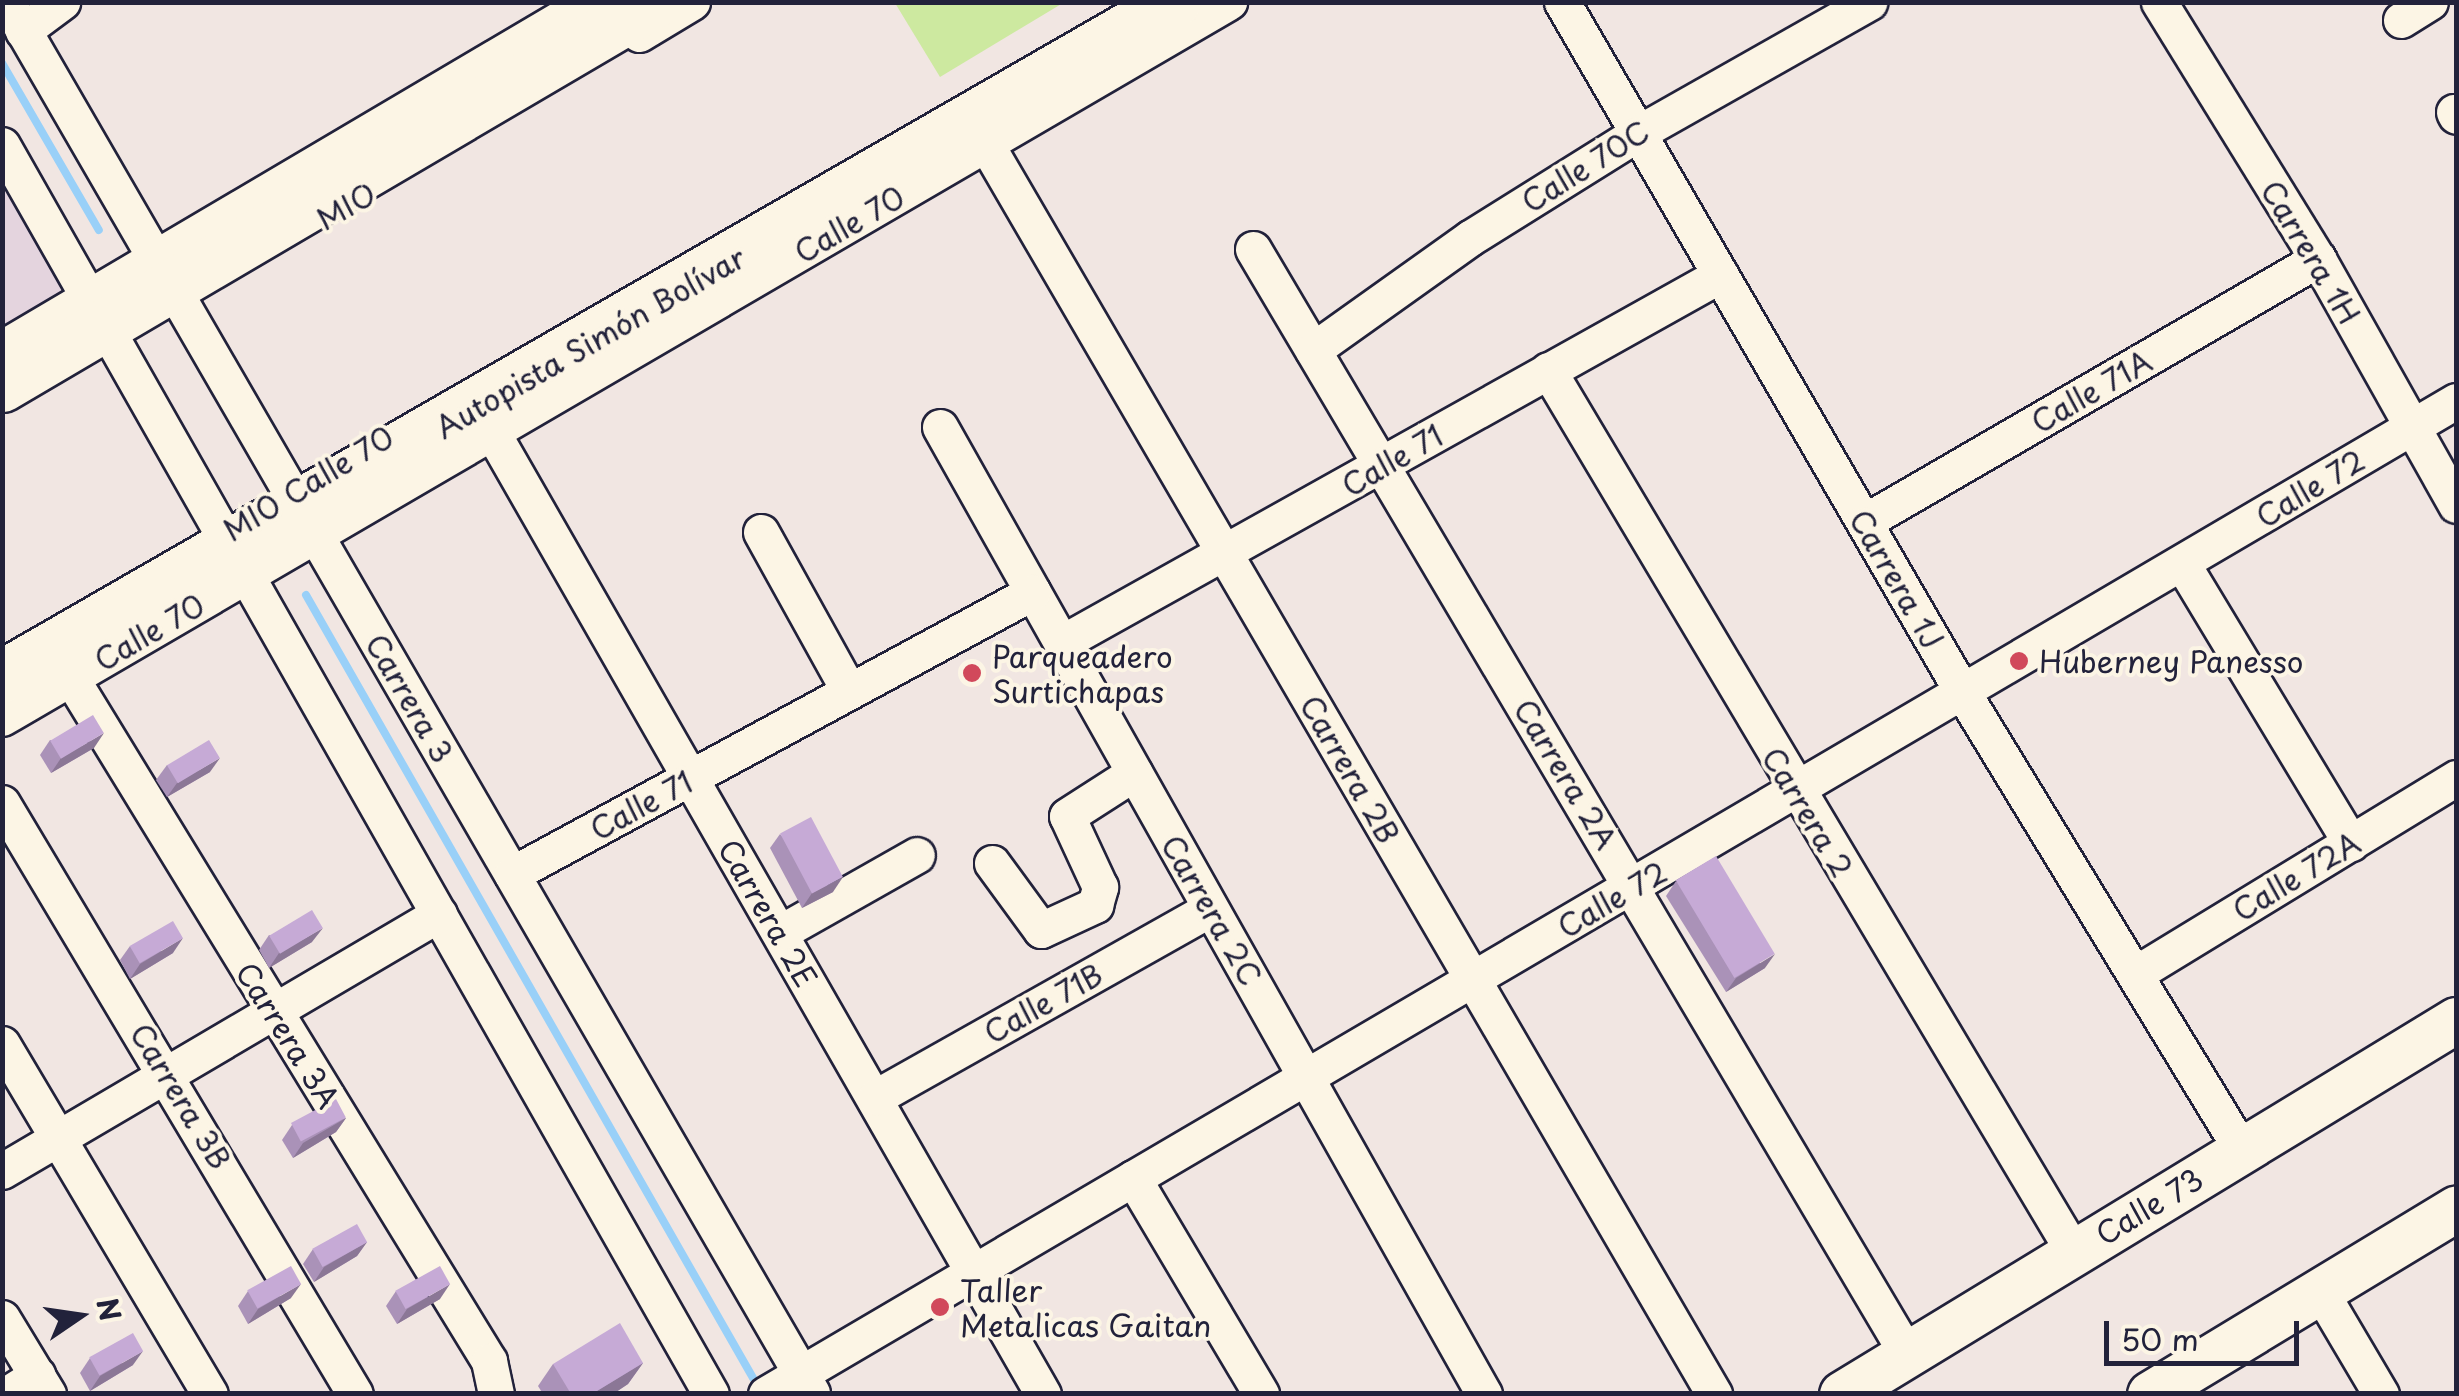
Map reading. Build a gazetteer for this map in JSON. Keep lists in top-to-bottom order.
{
  "streets": {
    "highway": ["Autopista Simón Bolívar"],
    "main road": ["Calle 73"],
    "street": [
      "Calle 70C",
      "MIO",
      "Calle 70",
      "Carrera 1H",
      "Calle 71A",
      "Calle 71",
      "MIO Calle 70",
      "Calle 72",
      "Carrera 1J",
      "Carrera 3",
      "Carrera 2B",
      "Carrera 2A",
      "Carrera 2",
      "Calle 72A",
      "Carrera 2C",
      "Carrera 2E",
      "Calle 71B",
      "Carrera 3A",
      "Carrera 3B"
    ]
  },
  "crossings": [
    ["Calle 70C", "Carrera 1J"],
    ["Calle 70C", "Carrera 2A"],
    ["MIO", "Carrera 3"],
    ["Calle 70", "Autopista Simón Bolívar"],
    ["Calle 70", "MIO Calle 70"],
    ["Calle 70", "Carrera 3"],
    ["Calle 70", "Carrera 2B"],
    ["Calle 70", "Carrera 2E"],
    ["Calle 70", "Carrera 3A"],
    ["Carrera 1H", "Calle 71A"],
    ["Carrera 1H", "Calle 72"],
    ["Autopista Simón Bolívar", "MIO Calle 70"],
    ["Autopista Simón Bolívar", "Carrera 3"],
    ["Calle 71A", "Carrera 1J"],
    ["Calle 71", "Carrera 1J"],
    ["Calle 71", "Carrera 3"],
    ["Calle 71", "Carrera 2B"],
    ["Calle 71", "Carrera 2A"],
    ["Calle 71", "Carrera 2"],
    ["Calle 71", "Carrera 2C"],
    ["Calle 71", "Carrera 2E"],
    ["MIO Calle 70", "Carrera 3"],
    ["Calle 72", "Carrera 1J"],
    ["Calle 72", "Carrera 3"],
    ["Calle 72", "Carrera 2B"],
    ["Calle 72", "Carrera 2A"],
    ["Calle 72", "Carrera 2"],
    ["Calle 72", "Carrera 2C"],
    ["Calle 72", "Carrera 2E"],
    ["Carrera 1J", "Calle 72A"],
    ["Carrera 1J", "Calle 73"],
    ["Carrera 2A", "Calle 73"],
    ["Carrera 2", "Calle 73"],
    ["Carrera 2C", "Calle 71B"],
    ["Carrera 2E", "Calle 71B"]
  ],
  "places": ["Huberney Panesso", "Parqueadero Surtichapas", "Taller Metalicas Gaitan"],
  "scale_bar": "50 m",
  "north": "right"
}
